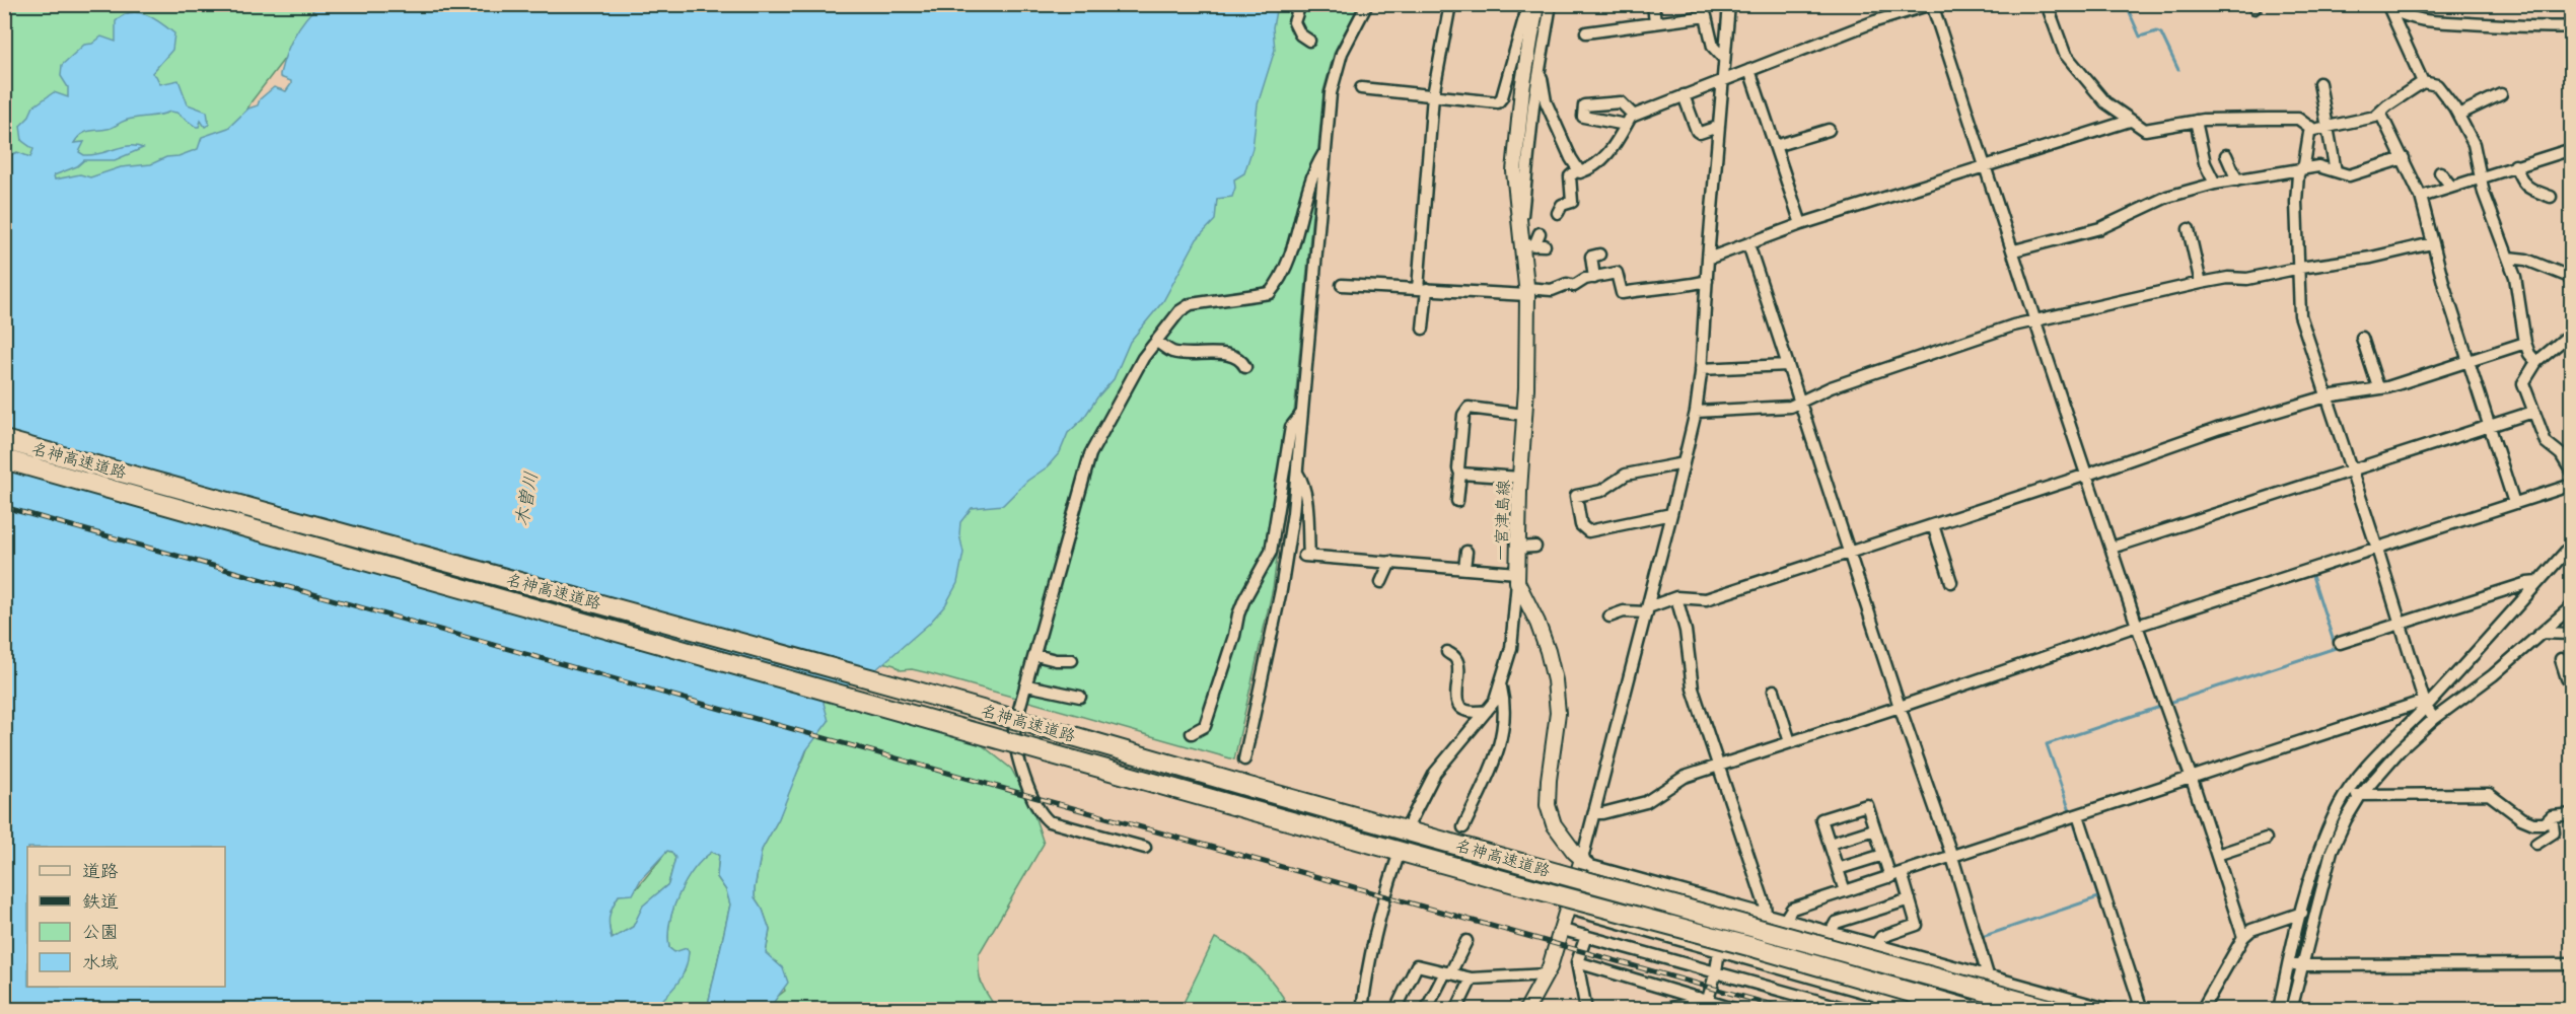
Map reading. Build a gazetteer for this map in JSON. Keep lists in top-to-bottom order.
{
  "streets": {
    "highway": ["名神高速道路"],
    "main road": ["一宮津島線"]
  },
  "water": ["木曽川"],
  "legend": [
    "道路",
    "鉄道",
    "公園",
    "水域"
  ]
}
